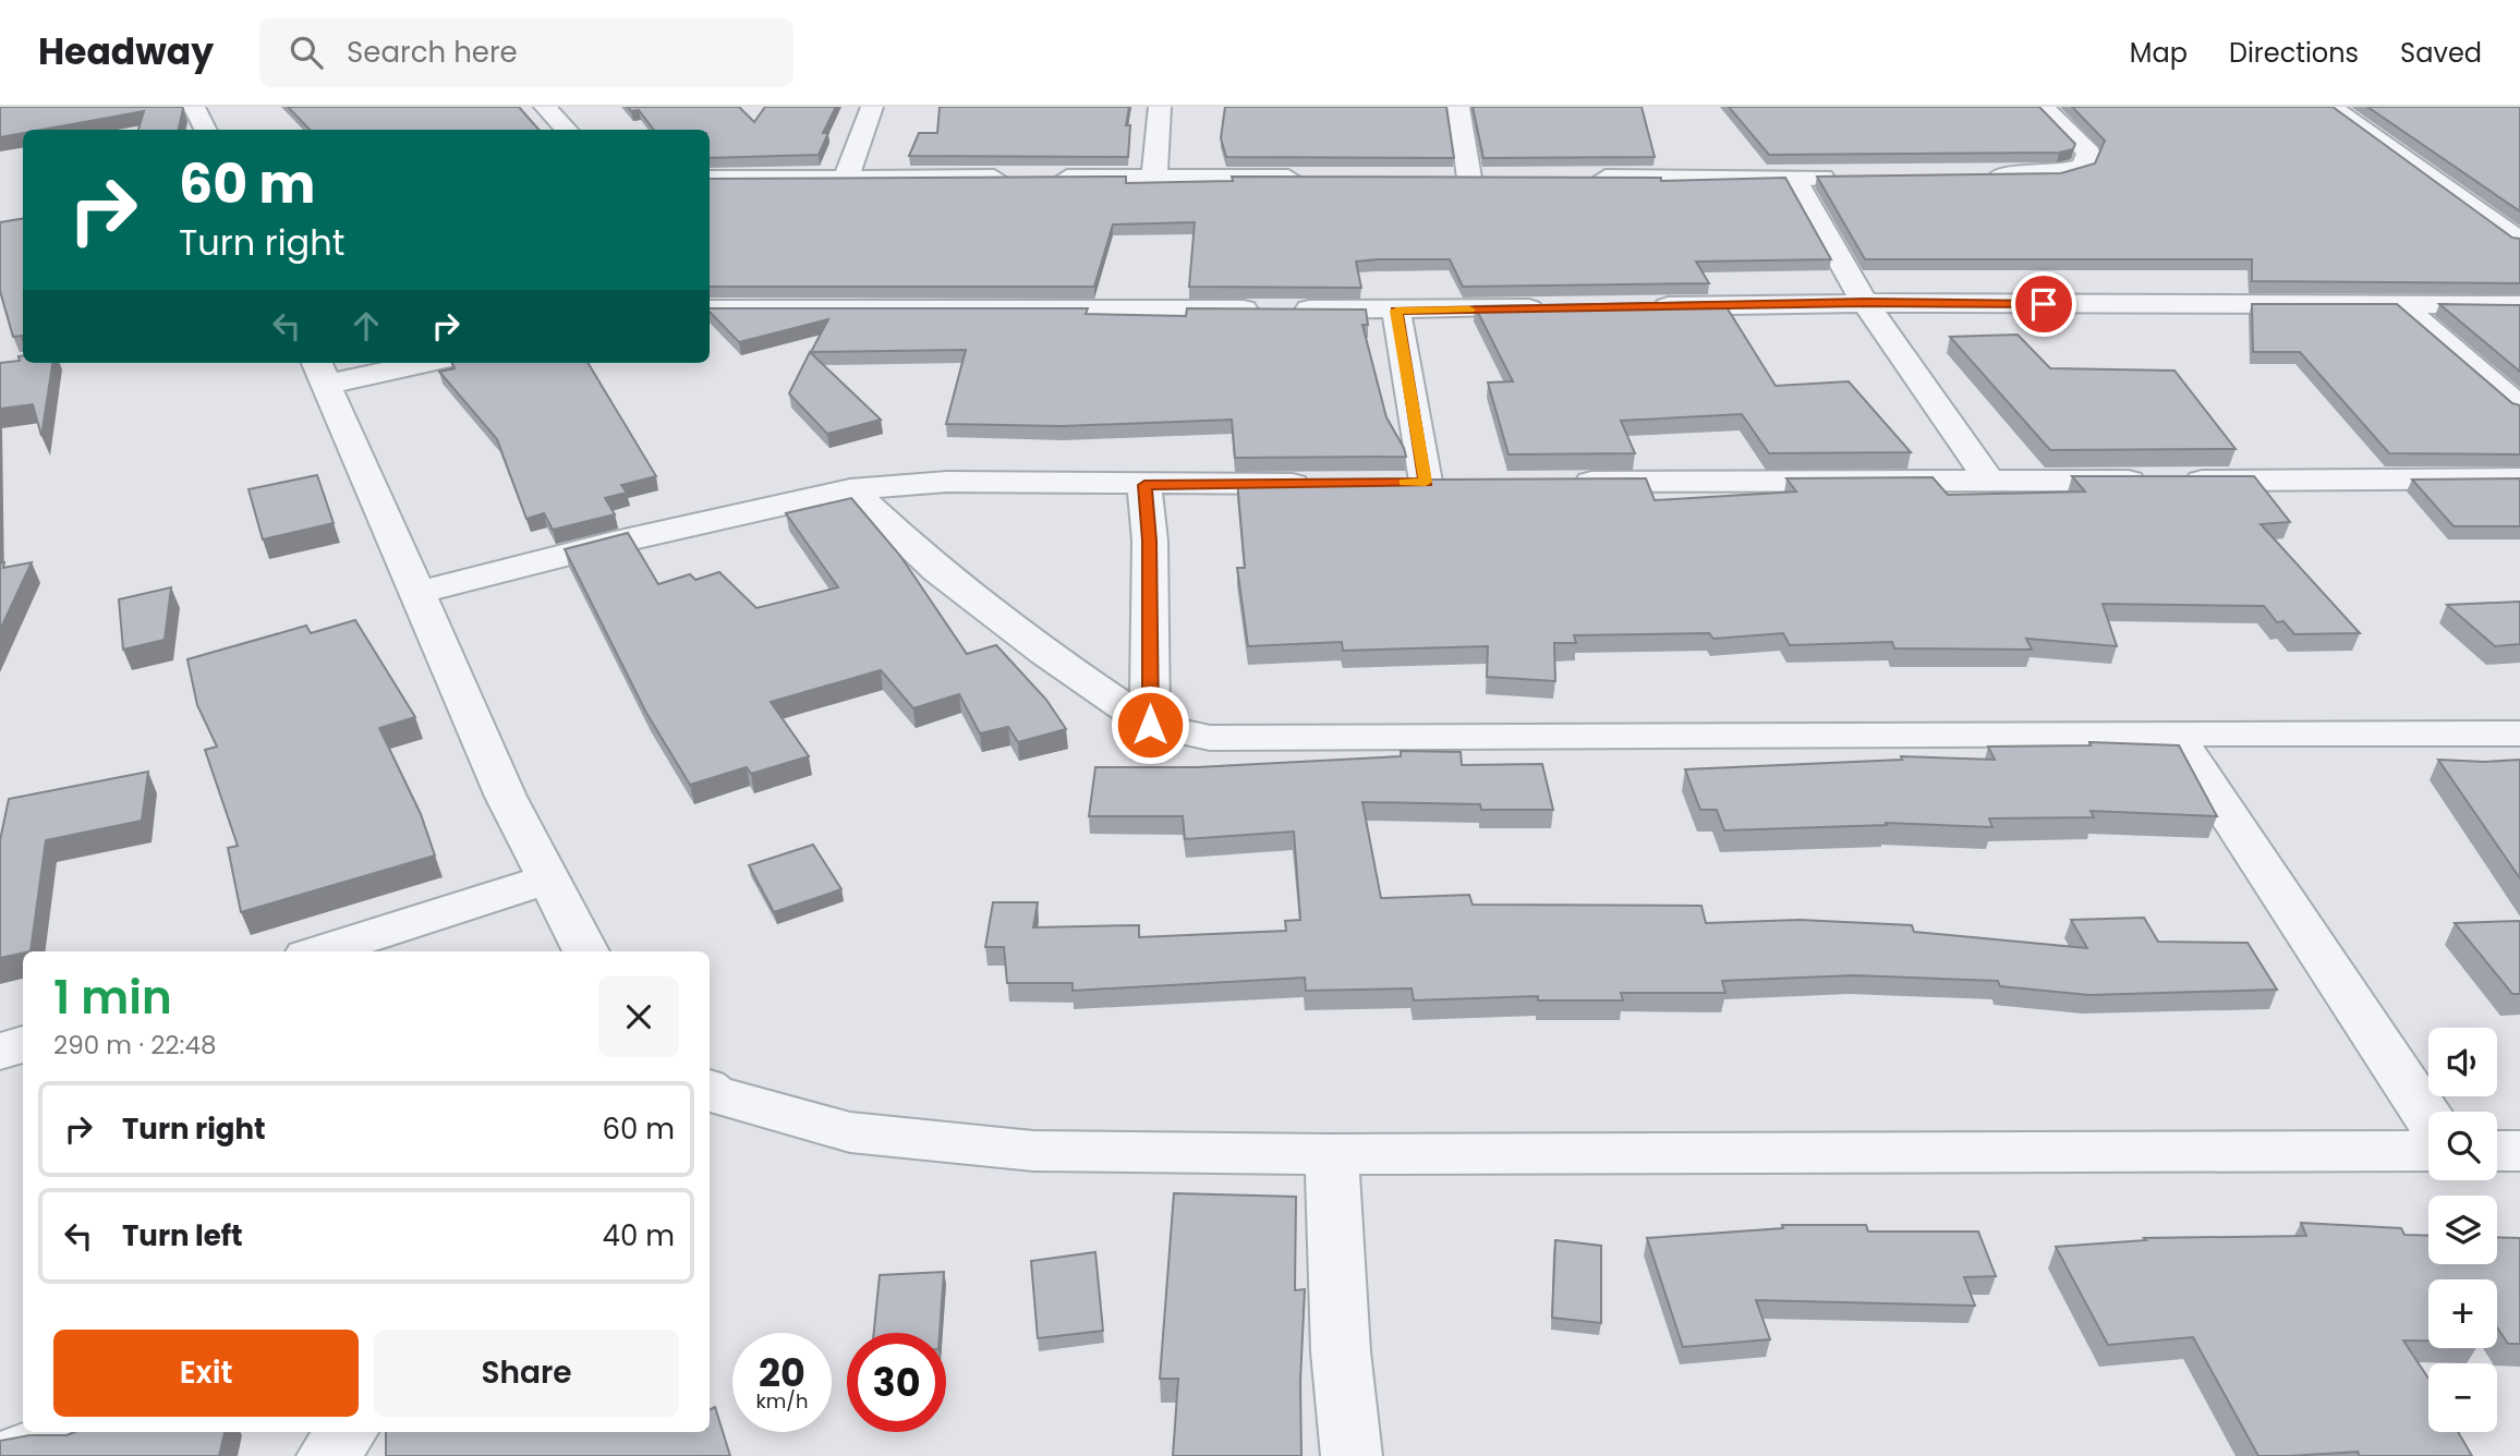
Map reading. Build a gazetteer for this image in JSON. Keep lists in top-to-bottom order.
{
  "page": {
    "header": "Headway",
    "search": "Search here",
    "nav": ["Map", "Directions", "Saved"],
    "turn": ["60 m", "Turn right"],
    "heading": ["1 min", "290 m · 22:48"],
    "map_buttons": ["+", "−"],
    "list": [
      {
        "name": "Turn right",
        "value": "60 m"
      },
      {
        "name": "Turn left",
        "value": "40 m"
      }
    ],
    "buttons": ["Exit", "Share"],
    "speed": "20 km/h",
    "limit": "30"
  }
}
